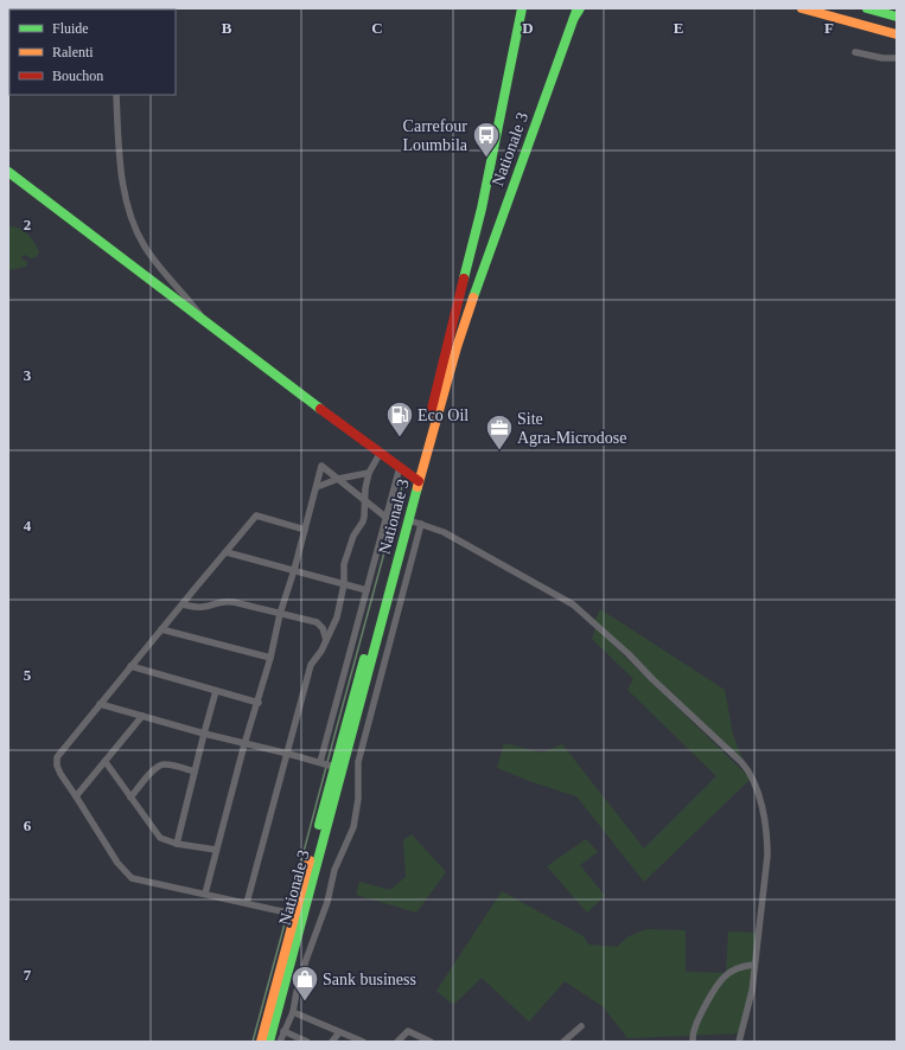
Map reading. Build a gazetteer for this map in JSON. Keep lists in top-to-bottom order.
{
  "streets": {
    "main road": ["Nationale 3"]
  },
  "places": {
    "bus stop": ["Carrefour Loumbila"],
    "fuel station": ["Eco Oil"],
    "office": ["Site Agra-Microdose"],
    "shop": ["Sank business"]
  },
  "legend": ["Fluide", "Ralenti", "Bouchon"],
  "grid": {
    "columns": [
      "B",
      "C",
      "D",
      "E",
      "F"
    ],
    "rows": [
      "2",
      "3",
      "4",
      "5",
      "6",
      "7"
    ]
  }
}
